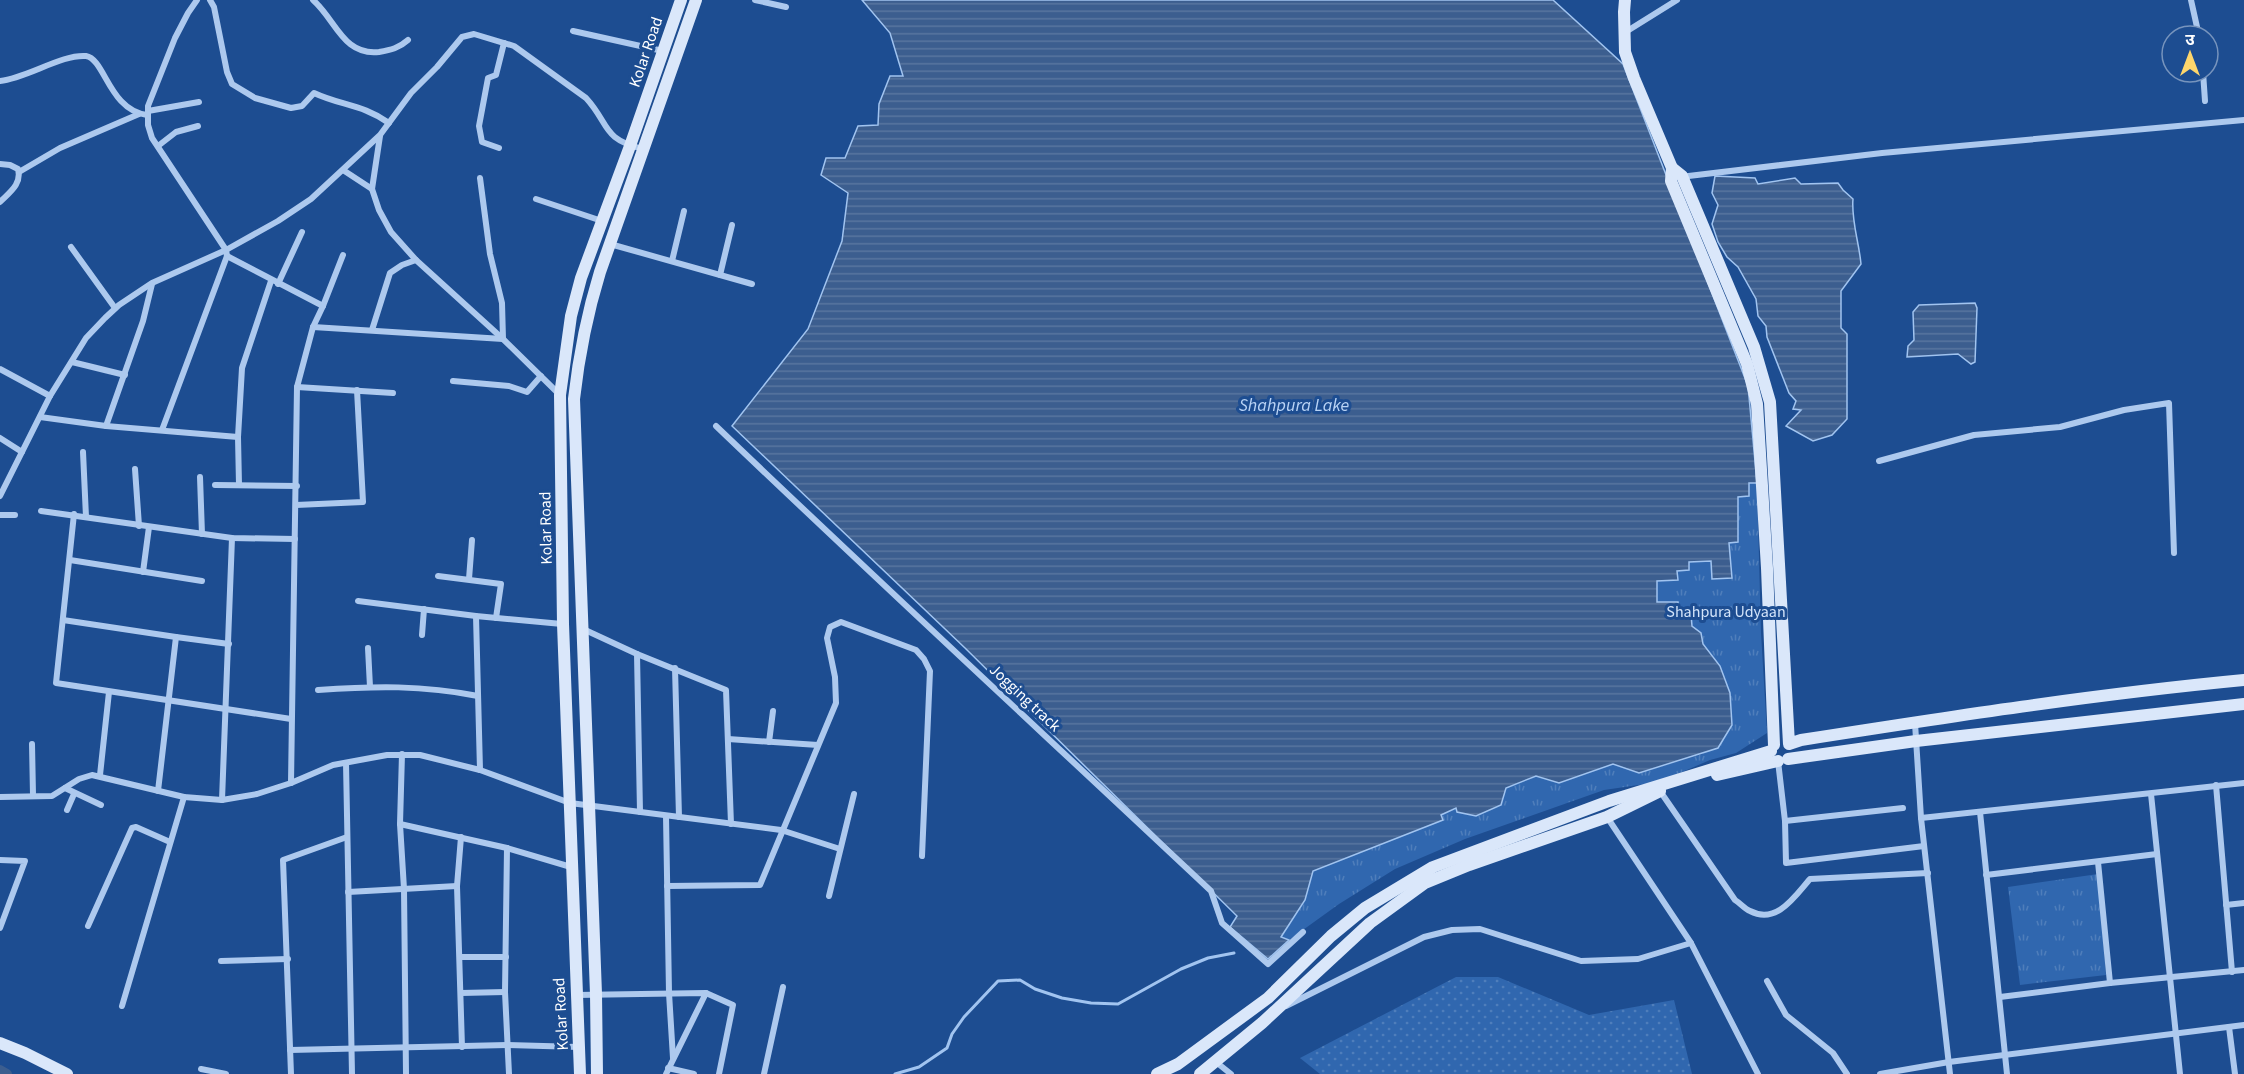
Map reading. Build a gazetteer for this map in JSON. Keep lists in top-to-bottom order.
{
  "streets": {
    "street": ["Kolar Road", "Jogging track"]
  },
  "water": ["Shahpura Lake"],
  "parks": ["Shahpura Udyaan"],
  "north": "top"
}
